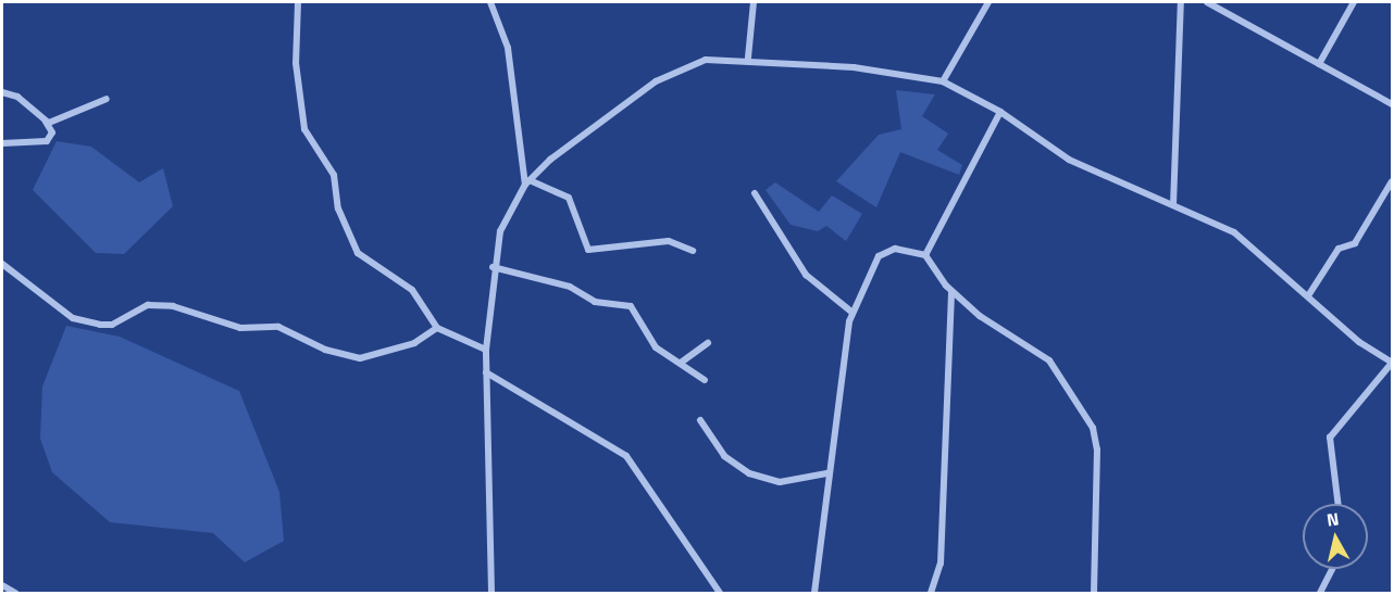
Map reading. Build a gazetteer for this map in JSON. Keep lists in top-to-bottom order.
{
  "north": "top"
}
